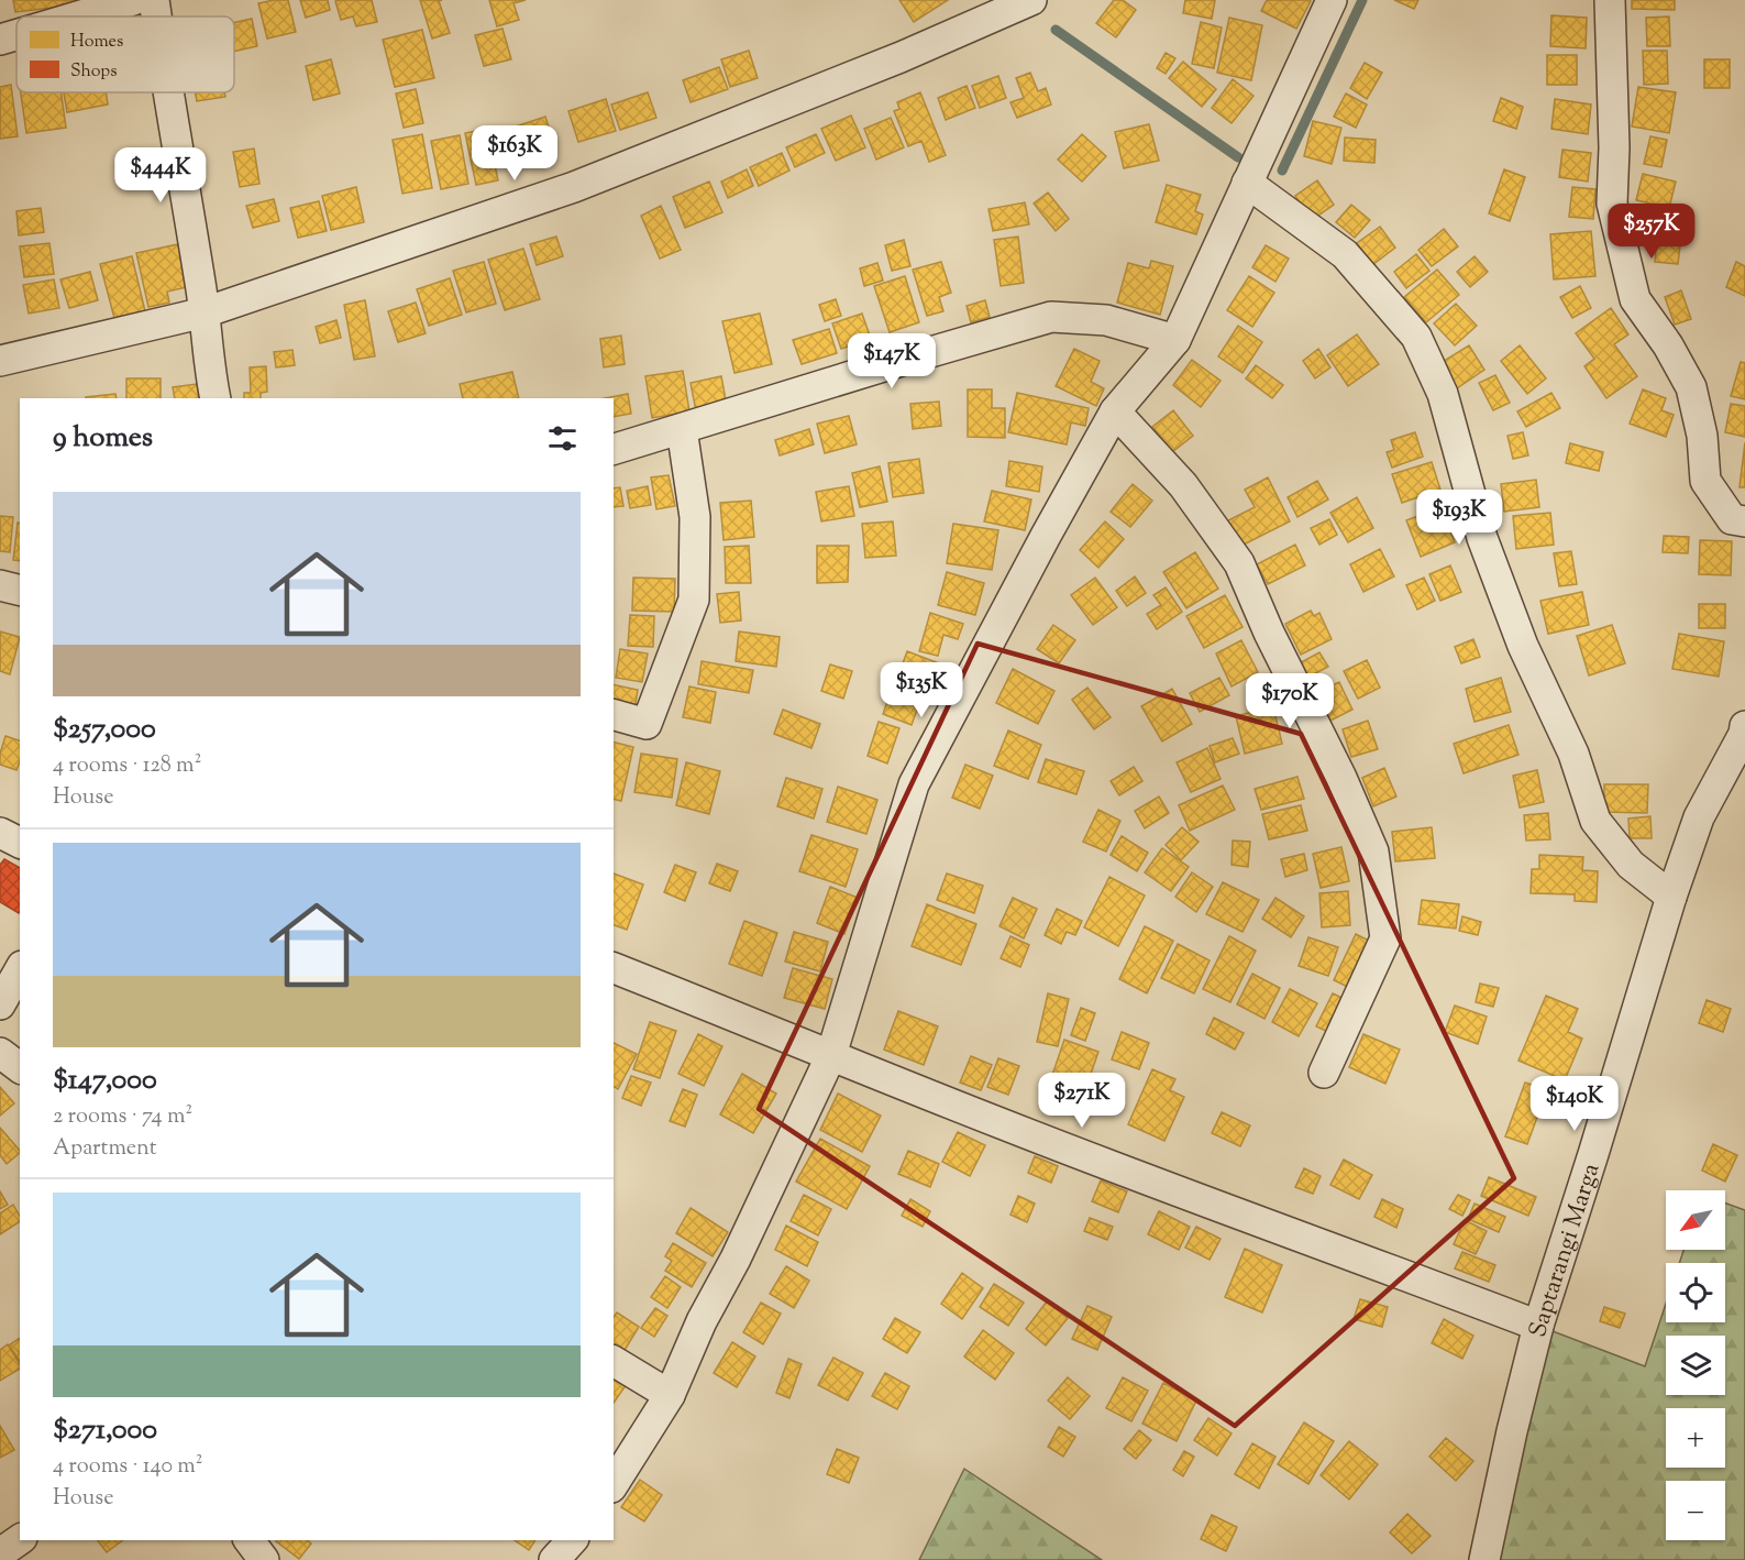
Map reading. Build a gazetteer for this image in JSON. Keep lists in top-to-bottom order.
{
  "streets": {
    "street": ["Saptarangi Marga"]
  },
  "legend": ["Homes", "Shops"],
  "north": "bottom left",
  "page": {
    "price": [
      "$163K",
      "$444K",
      "$257K",
      "$147K",
      "$193K",
      "$135K",
      "$170K",
      "$271K",
      "$140K"
    ],
    "heading": "9 homes",
    "list": [
      {
        "name": "$257,000",
        "note": "4 rooms · 128 m² · House"
      },
      {
        "name": "$147,000",
        "note": "2 rooms · 74 m² · Apartment"
      },
      {
        "name": "$271,000",
        "note": "4 rooms · 140 m² · House"
      }
    ],
    "map_buttons": ["+", "−"]
  }
}
